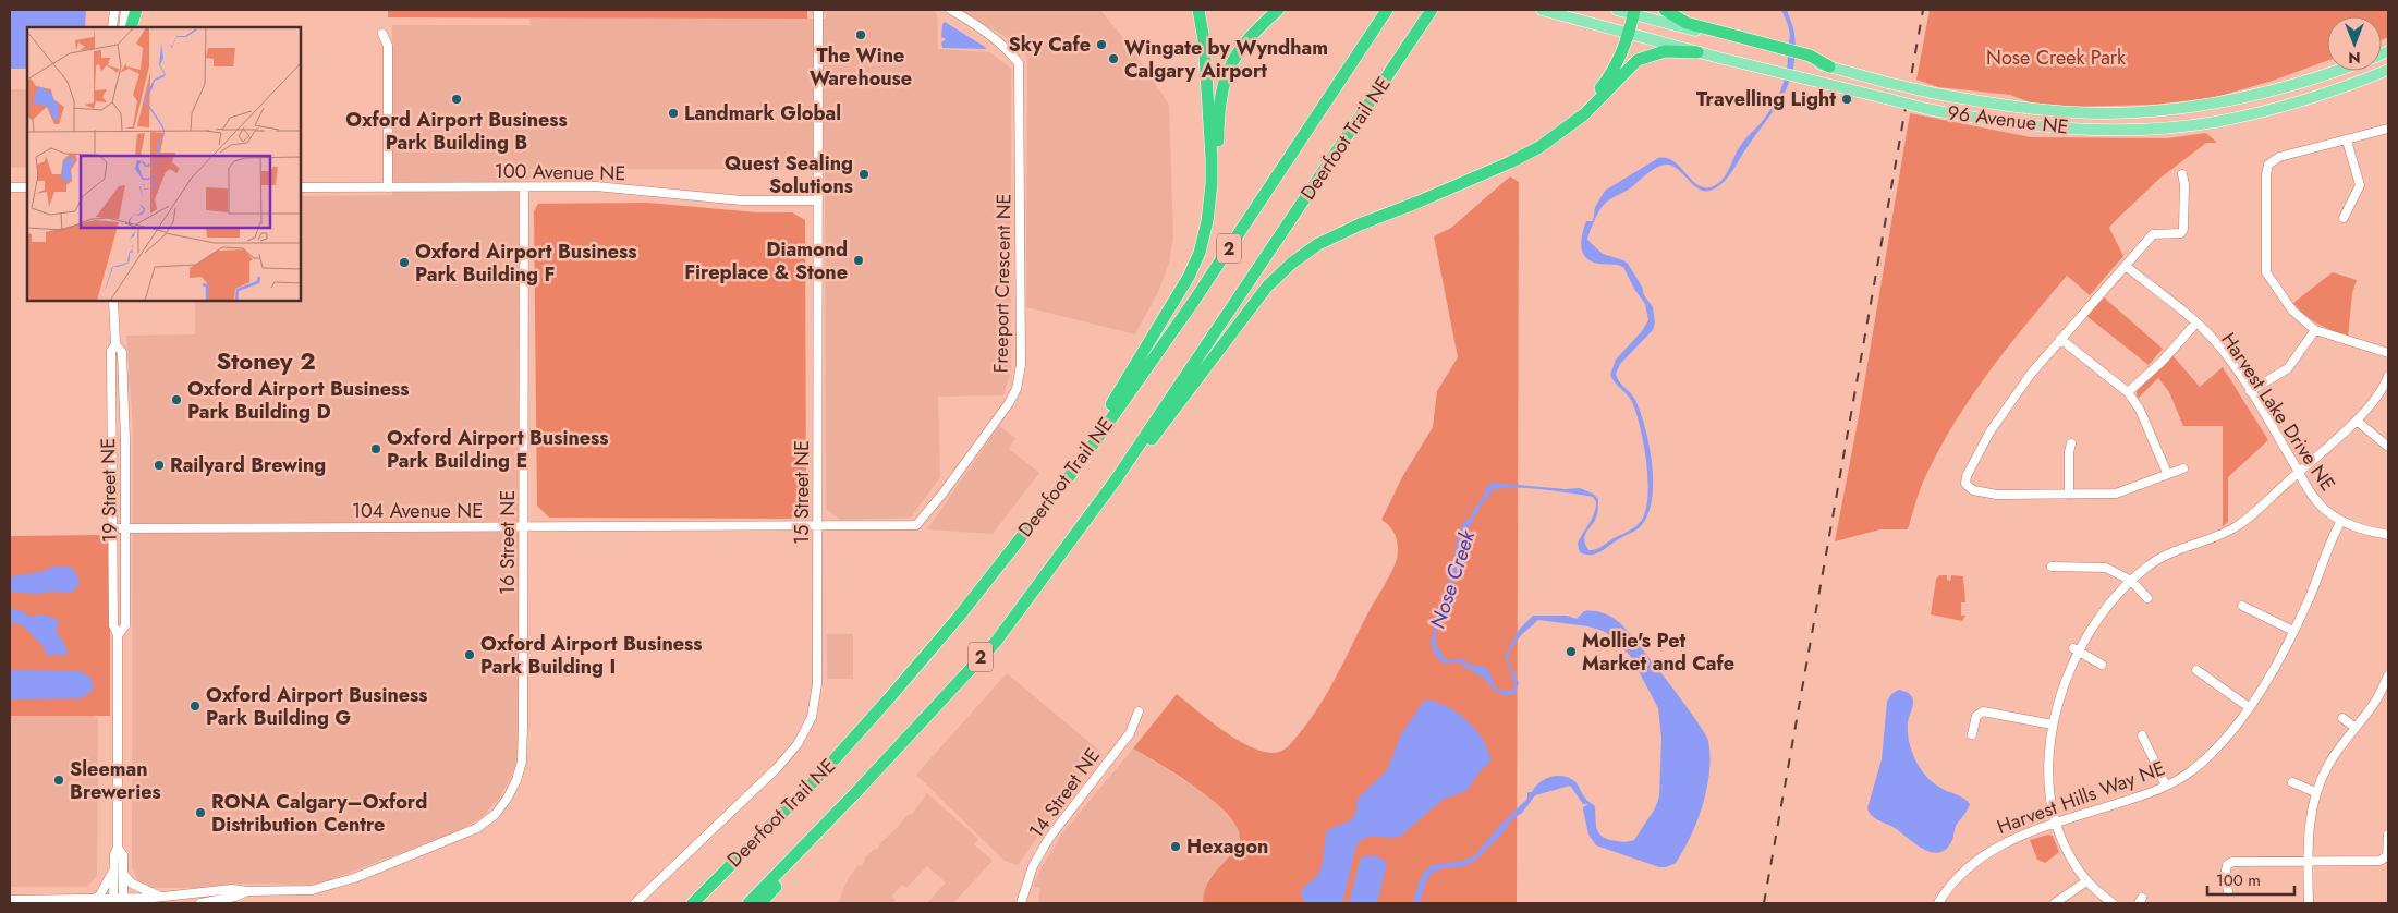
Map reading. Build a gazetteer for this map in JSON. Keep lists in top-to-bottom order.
{
  "streets": {
    "highway": ["Deerfoot Trail NE", "2"],
    "main road": ["96 Avenue NE"],
    "street": [
      "100 Avenue NE",
      "Freeport Crescent NE",
      "Harvest Lake Drive NE",
      "19 Street NE",
      "15 Street NE",
      "104 Avenue NE",
      "16 Street NE",
      "14 Street NE",
      "Harvest Hills Way NE"
    ]
  },
  "crossings": [
    ["100 Avenue NE", "15 Street NE"],
    ["100 Avenue NE", "16 Street NE"],
    ["Freeport Crescent NE", "15 Street NE"],
    ["Freeport Crescent NE", "104 Avenue NE"],
    ["Harvest Lake Drive NE", "Harvest Hills Way NE"],
    ["19 Street NE", "104 Avenue NE"],
    ["15 Street NE", "104 Avenue NE"],
    ["104 Avenue NE", "16 Street NE"]
  ],
  "districts": ["Stoney 2"],
  "water": ["Nose Creek"],
  "parks": ["Nose Creek Park"],
  "places": [
    "The Wine Warehouse",
    "Sky Cafe",
    "Wingate by Wyndham Calgary Airport",
    "Oxford Airport Business Park Building B",
    "Travelling Light",
    "Landmark Global",
    "Quest Sealing Solutions",
    "Diamond Fireplace & Stone",
    "Oxford Airport Business Park Building F",
    "Oxford Airport Business Park Building D",
    "Oxford Airport Business Park Building E",
    "Railyard Brewing",
    "Mollie's Pet Market and Cafe",
    "Oxford Airport Business Park Building I",
    "Oxford Airport Business Park Building G",
    "Sleeman Breweries",
    "RONA Calgary–Oxford Distribution Centre",
    "Hexagon"
  ],
  "scale_bar": "100 m",
  "north": "bottom"
}
